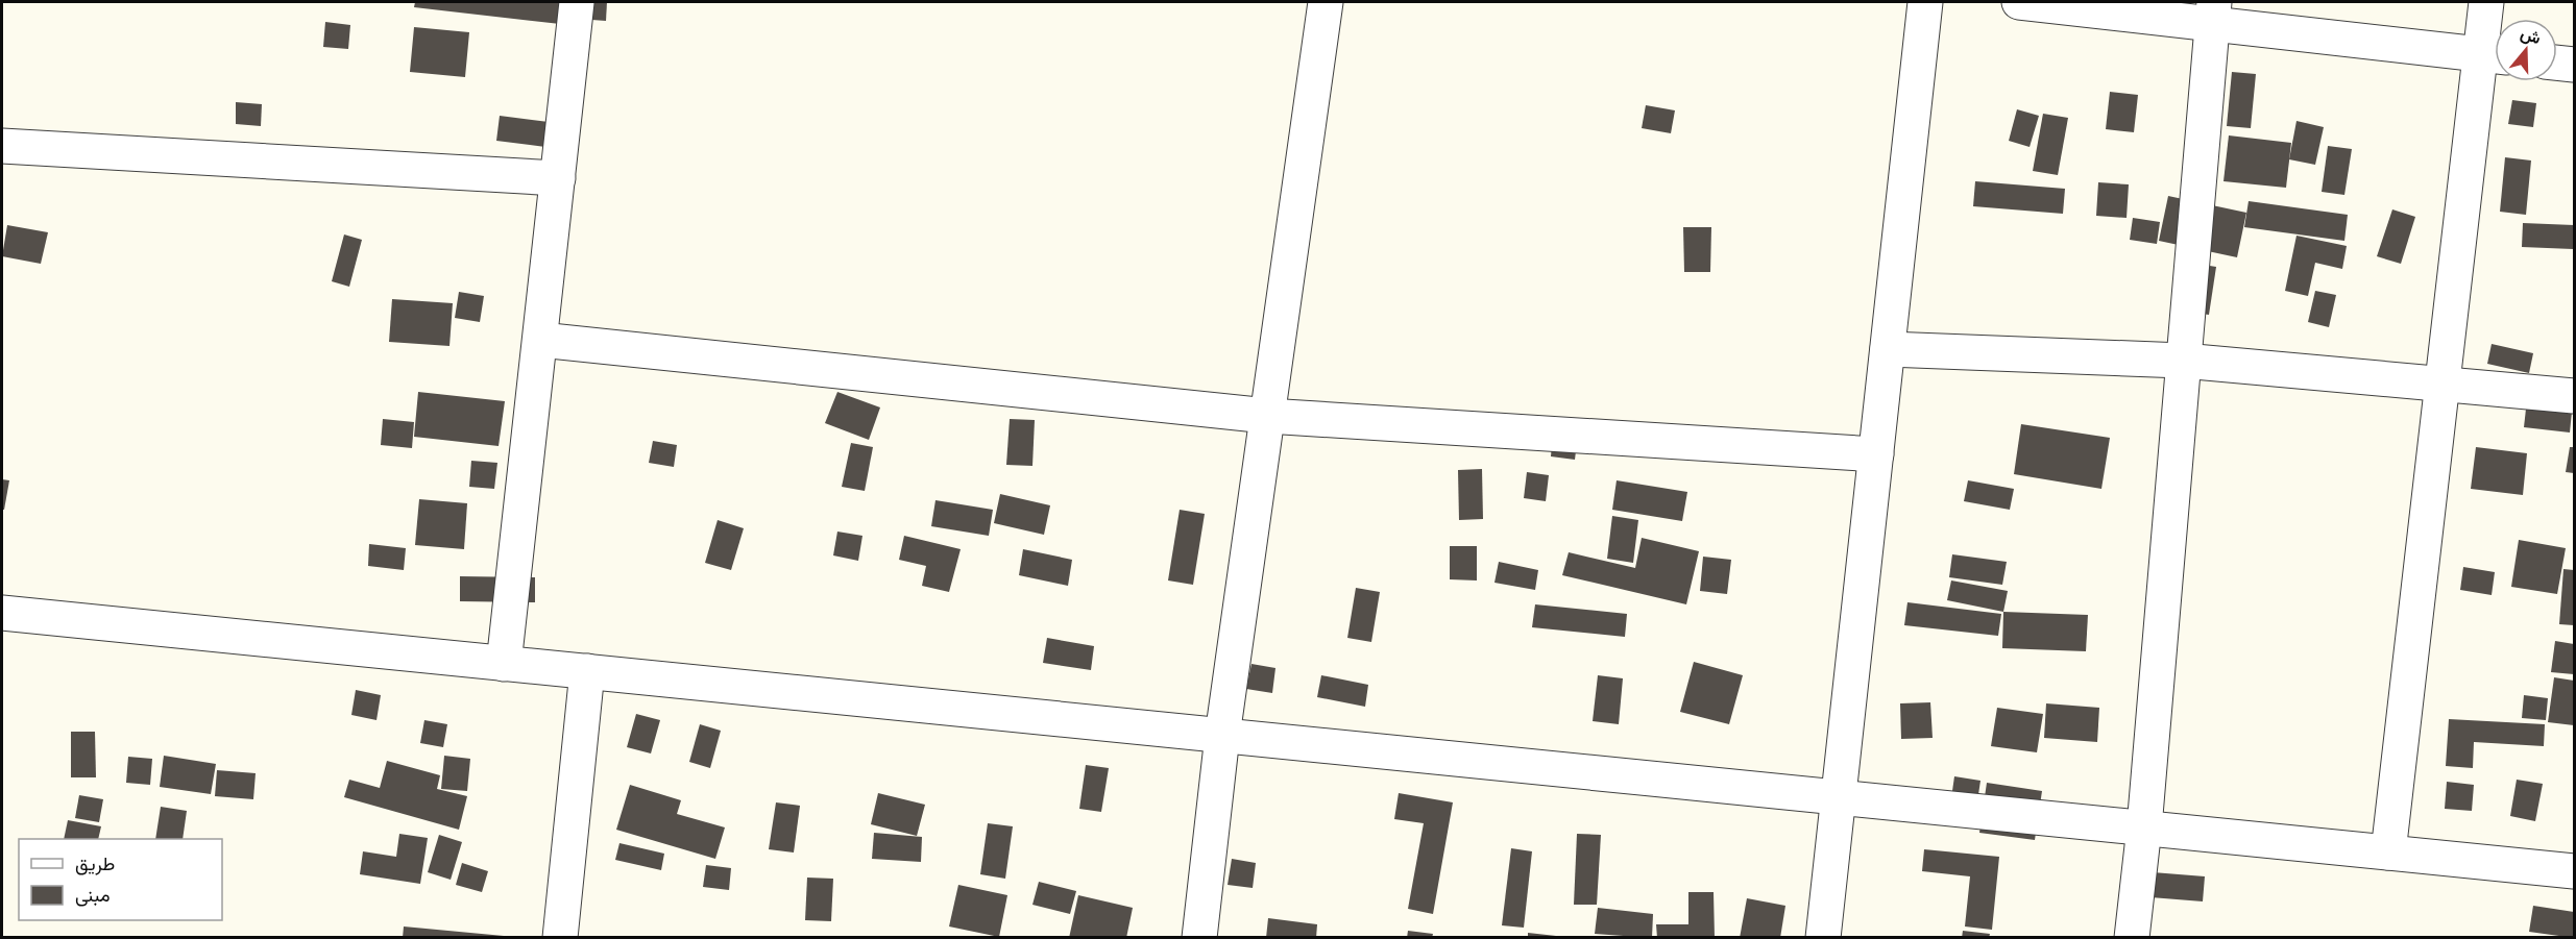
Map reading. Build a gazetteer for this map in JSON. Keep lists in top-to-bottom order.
{
  "legend": ["طريق", "مبنى"],
  "north": "top"
}
